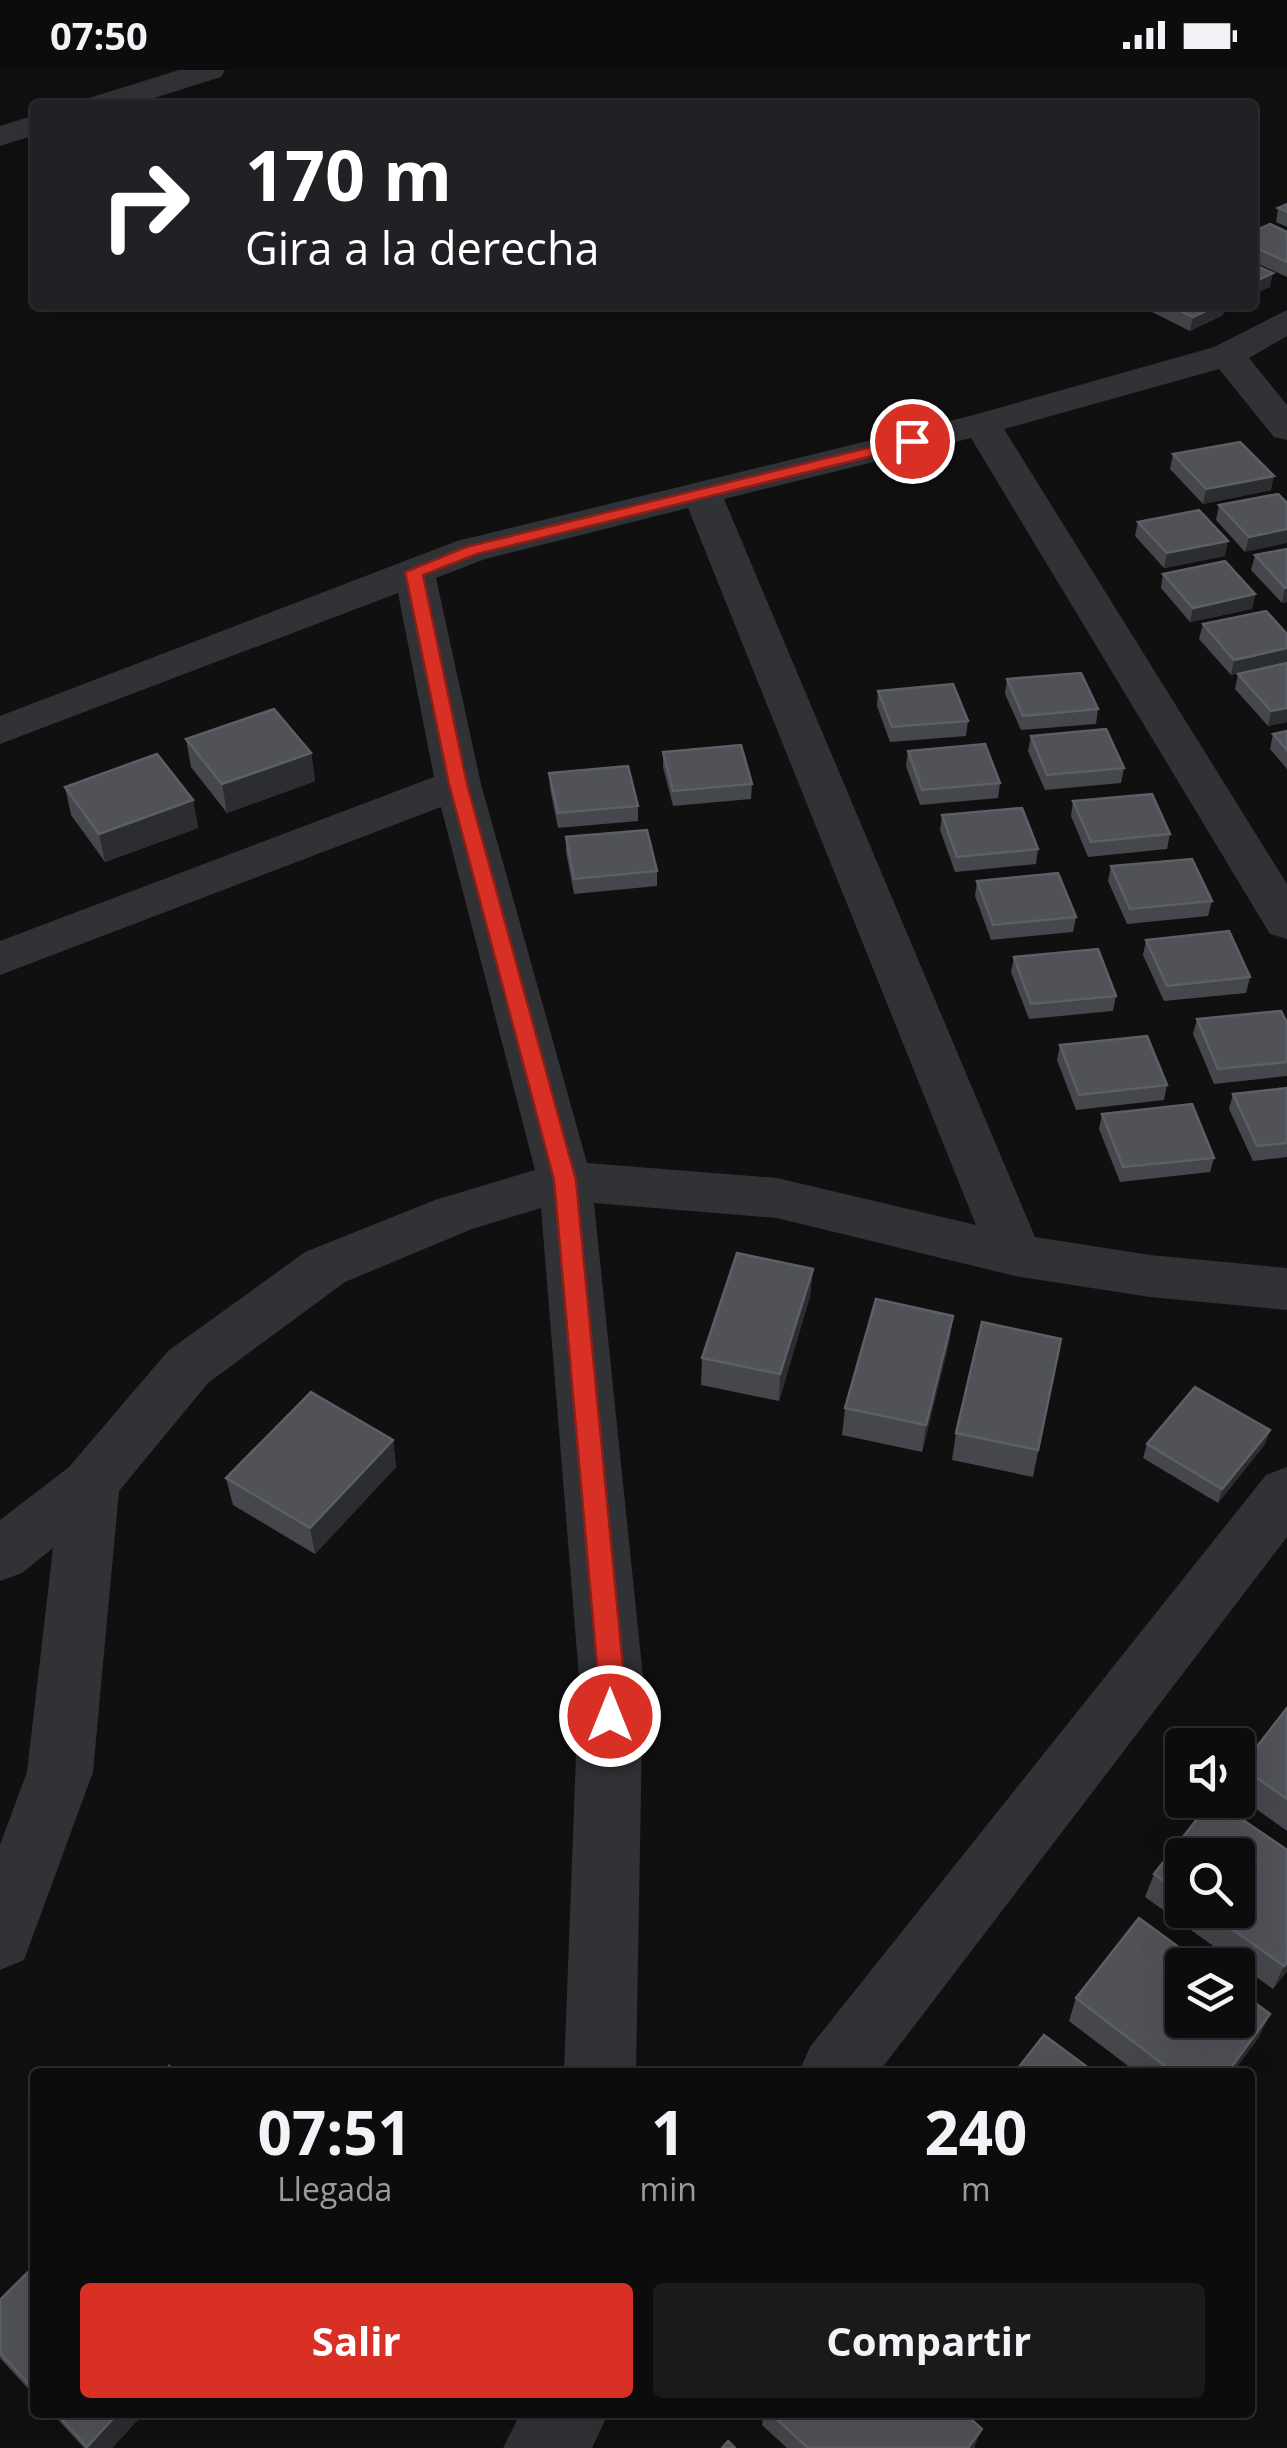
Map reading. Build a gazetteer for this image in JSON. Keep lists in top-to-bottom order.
{
  "page": {
    "status": "07:50",
    "turn": ["170 m", "Gira a la derecha"],
    "eta": [
      "07:51",
      "Llegada",
      "1",
      "min",
      "240",
      "m"
    ],
    "buttons": ["Salir", "Compartir"]
  }
}
